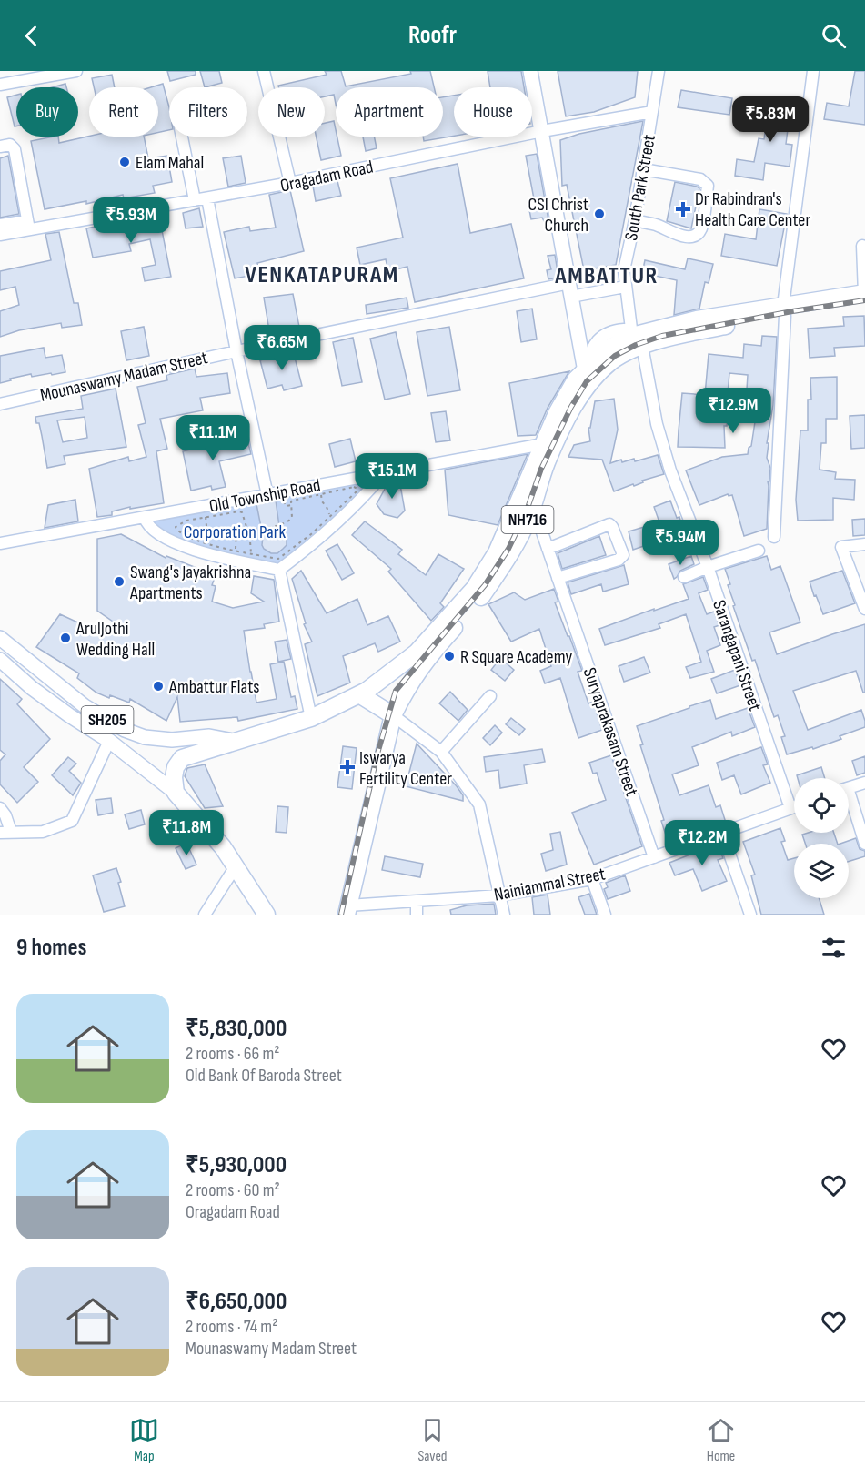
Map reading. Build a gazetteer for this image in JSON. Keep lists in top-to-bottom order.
{
  "streets": {
    "highway": ["NH716"],
    "main road": ["SH205"],
    "street": [
      "Oragadam Road",
      "South Park Street",
      "Mounaswamy Madam Street",
      "Old Township Road",
      "Sarangapani Street",
      "Suryaprakasam Street",
      "Nainiammal Street"
    ]
  },
  "crossings": [
    ["Oragadam Road", "South Park Street"],
    ["South Park Street", "Mounaswamy Madam Street"],
    ["South Park Street", "NH716"],
    ["South Park Street", "Sarangapani Street"],
    ["Old Township Road", "NH716"],
    ["NH716", "Sarangapani Street"],
    ["NH716", "SH205"],
    ["NH716", "Suryaprakasam Street"],
    ["NH716", "Nainiammal Street"],
    ["Sarangapani Street", "Nainiammal Street"],
    ["Suryaprakasam Street", "Nainiammal Street"]
  ],
  "districts": ["VENKATAPURAM", "AMBATTUR"],
  "parks": ["Corporation Park"],
  "places": {
    "other": [
      "Elam Mahal",
      "CSI Christ Church",
      "Swang's Jayakrishna Apartments",
      "ArulJothi Wedding Hall",
      "R Square Academy",
      "Ambattur Flats"
    ],
    "health": ["Dr Rabindran's Health Care Center", "Iswarya Fertility Center"]
  },
  "page": {
    "header": "Roofr",
    "chip": [
      "Buy",
      "Rent",
      "Filters",
      "New",
      "Apartment",
      "House"
    ],
    "price": [
      "₹5.83M",
      "₹5.93M",
      "₹6.65M",
      "₹12.9M",
      "₹11.1M",
      "₹15.1M",
      "₹5.94M",
      "₹11.8M",
      "₹12.2M"
    ],
    "heading": "9 homes",
    "list": [
      {
        "name": "₹5,830,000",
        "note": "2 rooms · 66 m² · Old Bank Of Baroda Street"
      },
      {
        "name": "₹5,930,000",
        "note": "2 rooms · 60 m² · Oragadam Road"
      },
      {
        "name": "₹6,650,000",
        "note": "2 rooms · 74 m² · Mounaswamy Madam Street"
      }
    ],
    "tabs": ["Map", "Saved", "Home"]
  }
}
